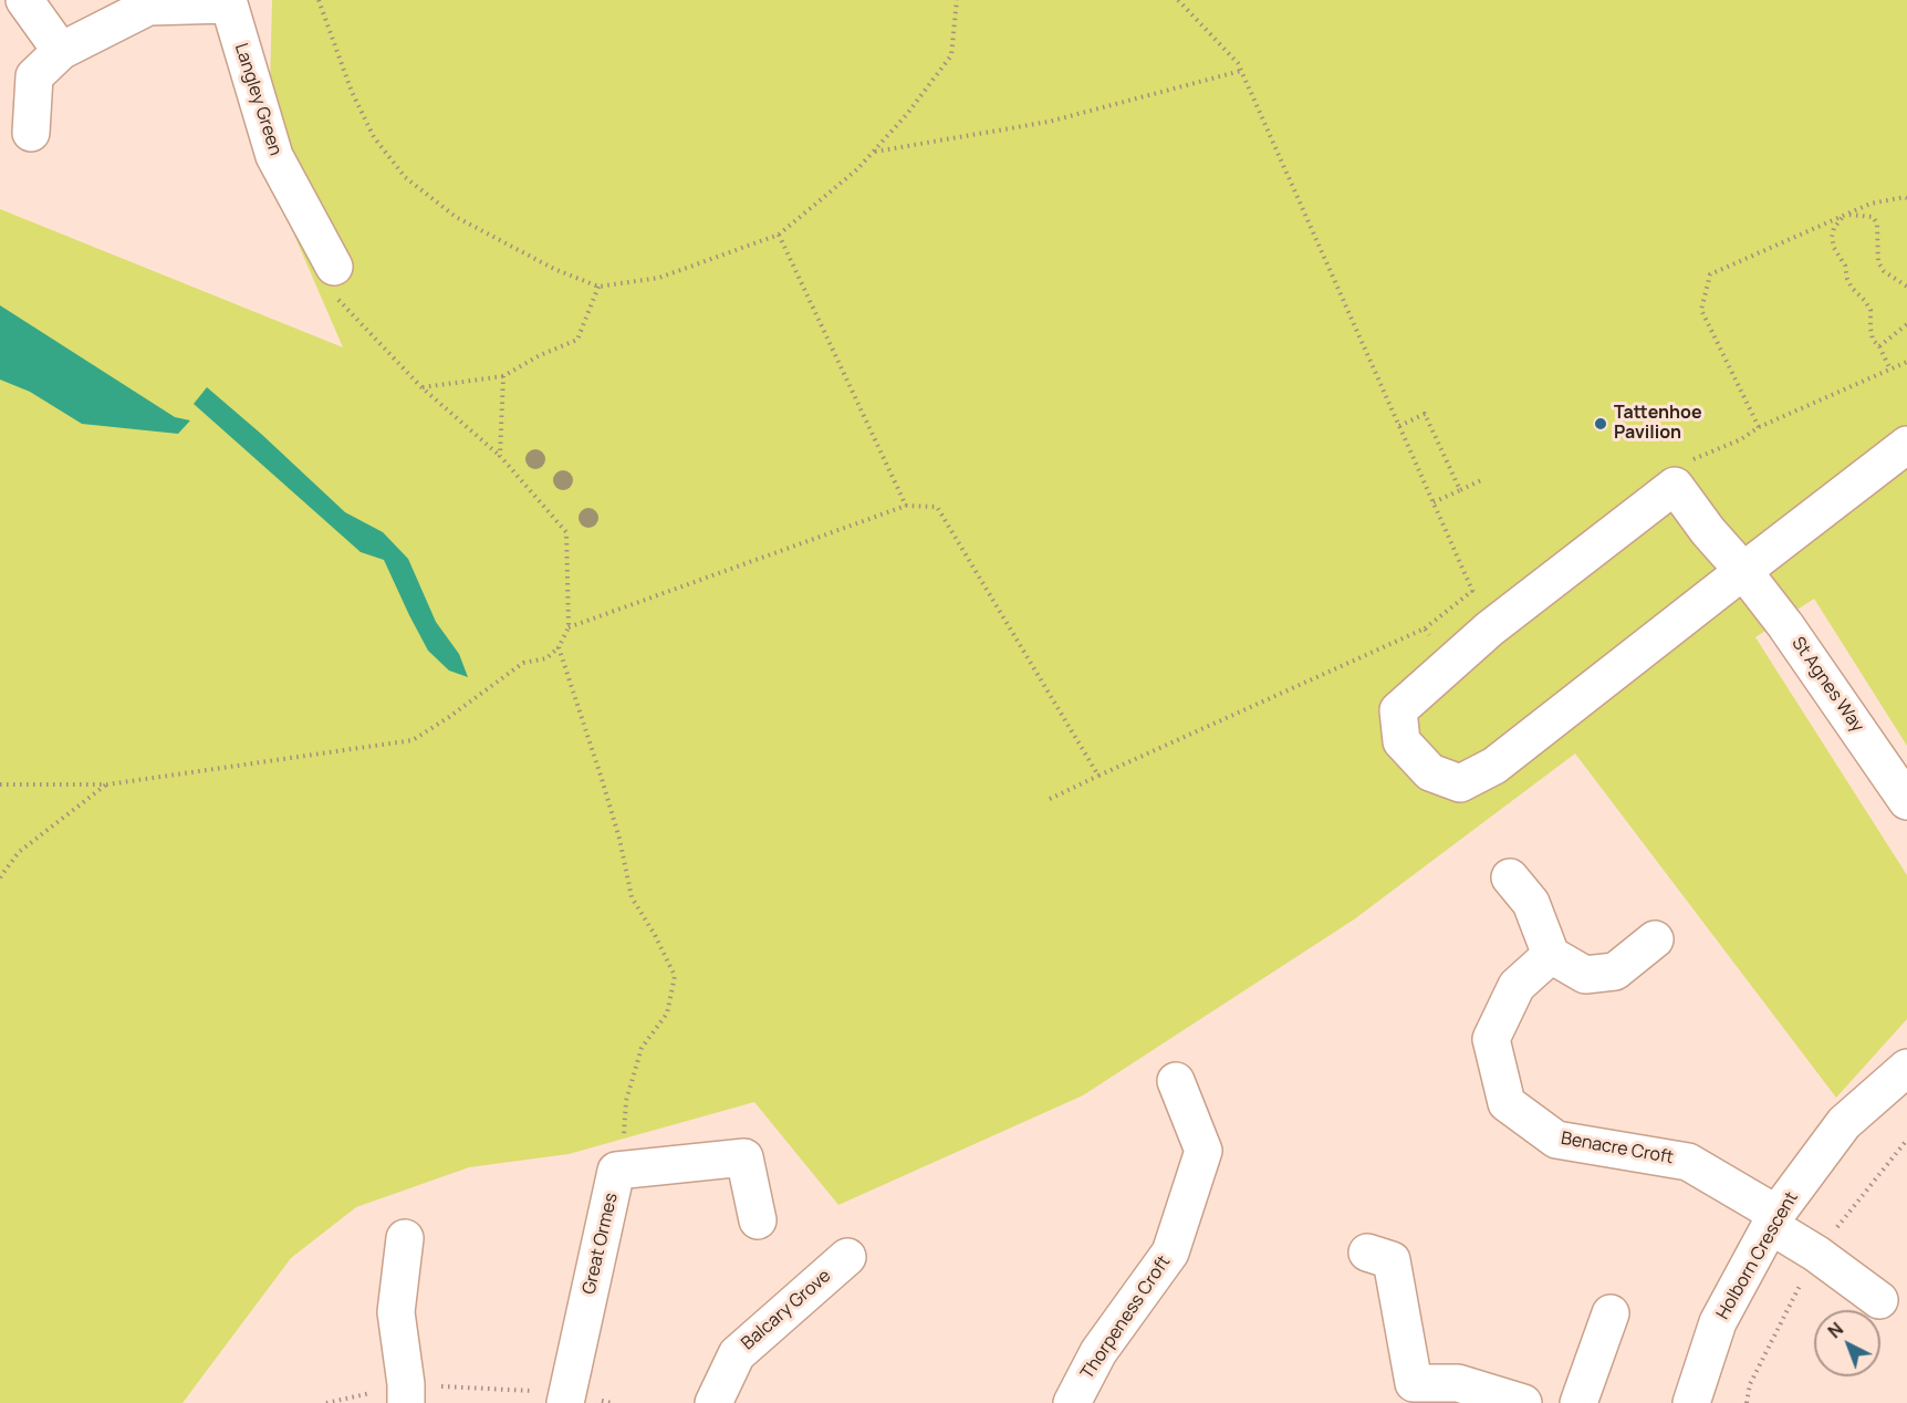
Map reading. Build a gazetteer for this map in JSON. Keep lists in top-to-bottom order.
{
  "streets": {
    "street": [
      "Langley Green",
      "St Agnes Way",
      "Benacre Croft",
      "Great Ormes",
      "Holborn Crescent",
      "Balcary Grove",
      "Thorpeness Croft"
    ]
  },
  "crossings": [
    ["Benacre Croft", "Holborn Crescent"]
  ],
  "places": ["Tattenhoe Pavilion"],
  "north": "top left"
}
